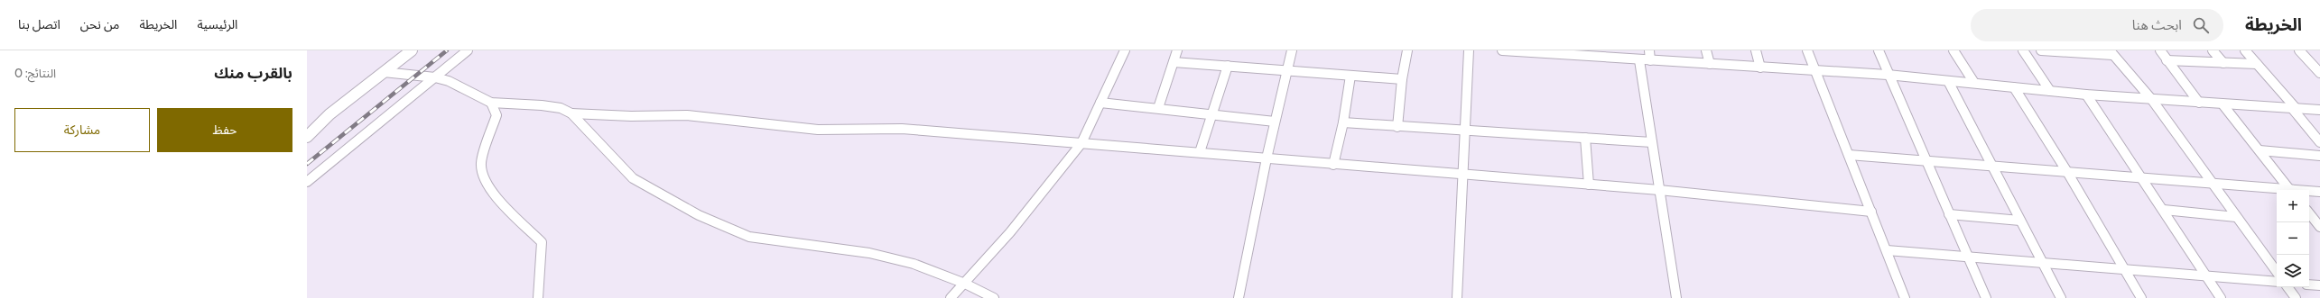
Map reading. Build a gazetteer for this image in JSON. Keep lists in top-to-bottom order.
{
  "page": {
    "header": "الخريطة",
    "search": "ابحث هنا",
    "nav": [
      "الرئيسية",
      "الخريطة",
      "من نحن",
      "اتصل بنا"
    ],
    "heading": ["بالقرب منك", "النتائج: 0"],
    "buttons": ["حفظ", "مشاركة"],
    "map_buttons": ["+", "−"]
  }
}
